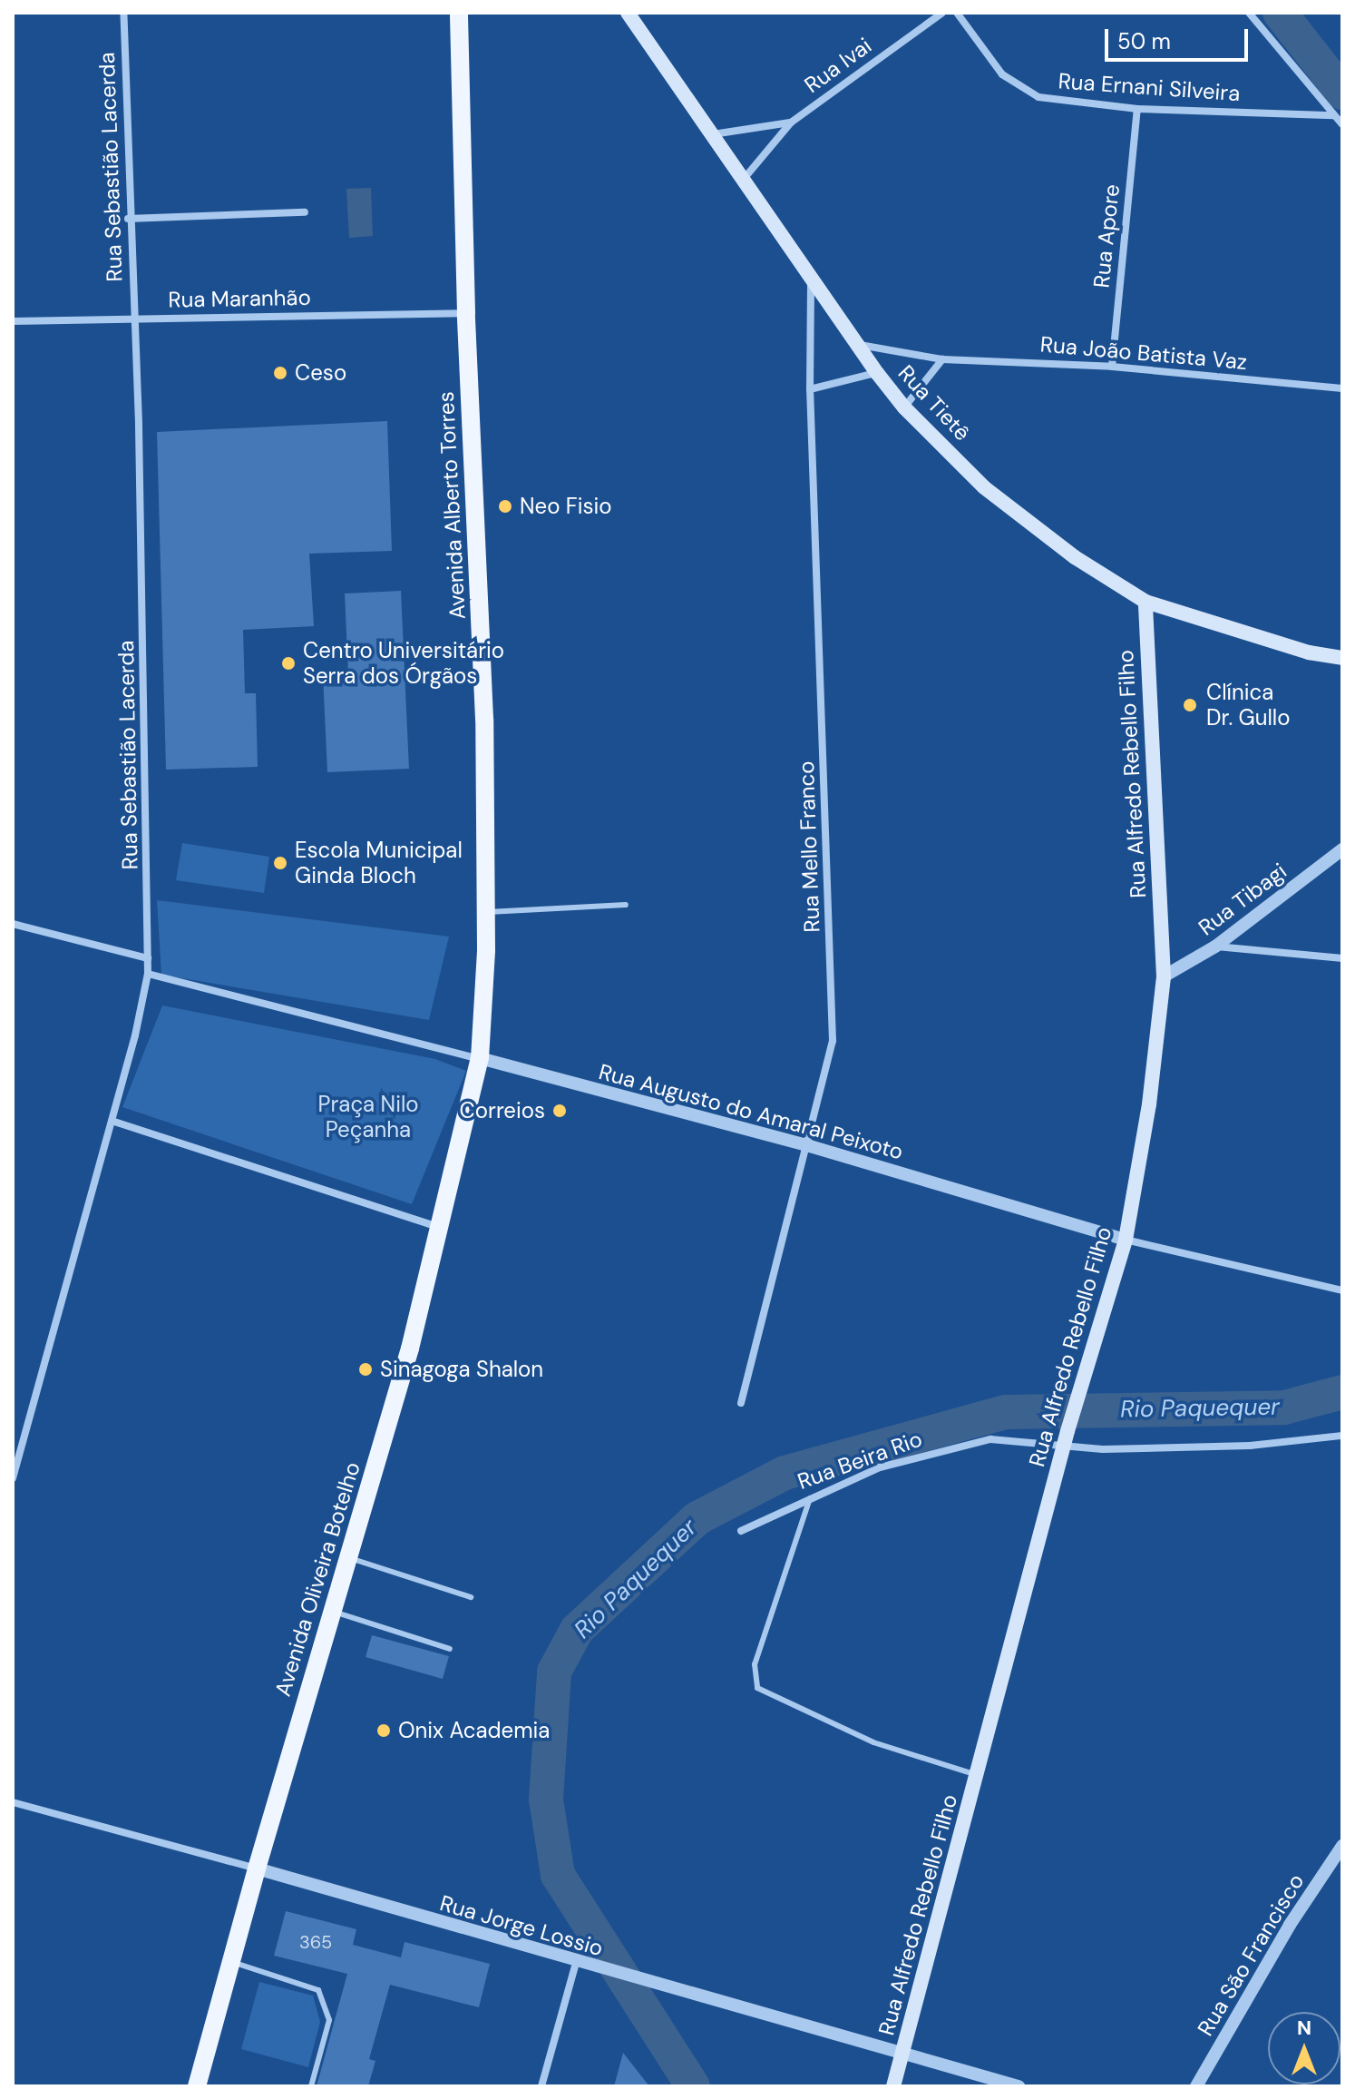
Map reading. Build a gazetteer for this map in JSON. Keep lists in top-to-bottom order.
{
  "streets": {
    "main road": [
      "Rua Tietê",
      "Avenida Alberto Torres",
      "Rua Alfredo Rebello Filho",
      "Avenida Oliveira Botelho"
    ],
    "street": [
      "Rua Ivai",
      "Rua Ernani Silveira",
      "Rua Sebastião Lacerda",
      "Rua Apore",
      "Rua Maranhão",
      "Rua João Batista Vaz",
      "Rua Mello Franco",
      "Rua Tibagi",
      "Rua Augusto do Amaral Peixoto",
      "Rua Beira Rio",
      "Rua Jorge Lossio",
      "Rua São Francisco"
    ]
  },
  "crossings": [
    ["Rua Ivai", "Rua Tietê"],
    ["Rua Ernani Silveira", "Rua Apore"],
    ["Rua Sebastião Lacerda", "Rua Maranhão"],
    ["Rua Sebastião Lacerda", "Rua Augusto do Amaral Peixoto"],
    ["Rua Apore", "Rua João Batista Vaz"],
    ["Rua Maranhão", "Avenida Alberto Torres"],
    ["Rua João Batista Vaz", "Rua Tietê"],
    ["Rua Tietê", "Rua Alfredo Rebello Filho"],
    ["Rua Tietê", "Rua Mello Franco"],
    ["Avenida Alberto Torres", "Rua Augusto do Amaral Peixoto"],
    ["Avenida Alberto Torres", "Avenida Oliveira Botelho"],
    ["Rua Alfredo Rebello Filho", "Rua Tibagi"],
    ["Rua Alfredo Rebello Filho", "Rua Augusto do Amaral Peixoto"],
    ["Rua Alfredo Rebello Filho", "Rua Beira Rio"],
    ["Rua Alfredo Rebello Filho", "Rua Jorge Lossio"],
    ["Rua Mello Franco", "Rua Augusto do Amaral Peixoto"],
    ["Avenida Oliveira Botelho", "Rua Jorge Lossio"]
  ],
  "water": ["Rio Paquequer"],
  "parks": ["Praça Nilo Peçanha"],
  "places": [
    "Ceso",
    "Neo Fisio",
    "Centro Universitário Serra dos Órgãos",
    "Clínica Dr. Gullo",
    "Escola Municipal Ginda Bloch",
    "Correios",
    "Sinagoga Shalon",
    "Onix Academia"
  ],
  "house_numbers": ["365"],
  "scale_bar": "50 m",
  "north": "top"
}
